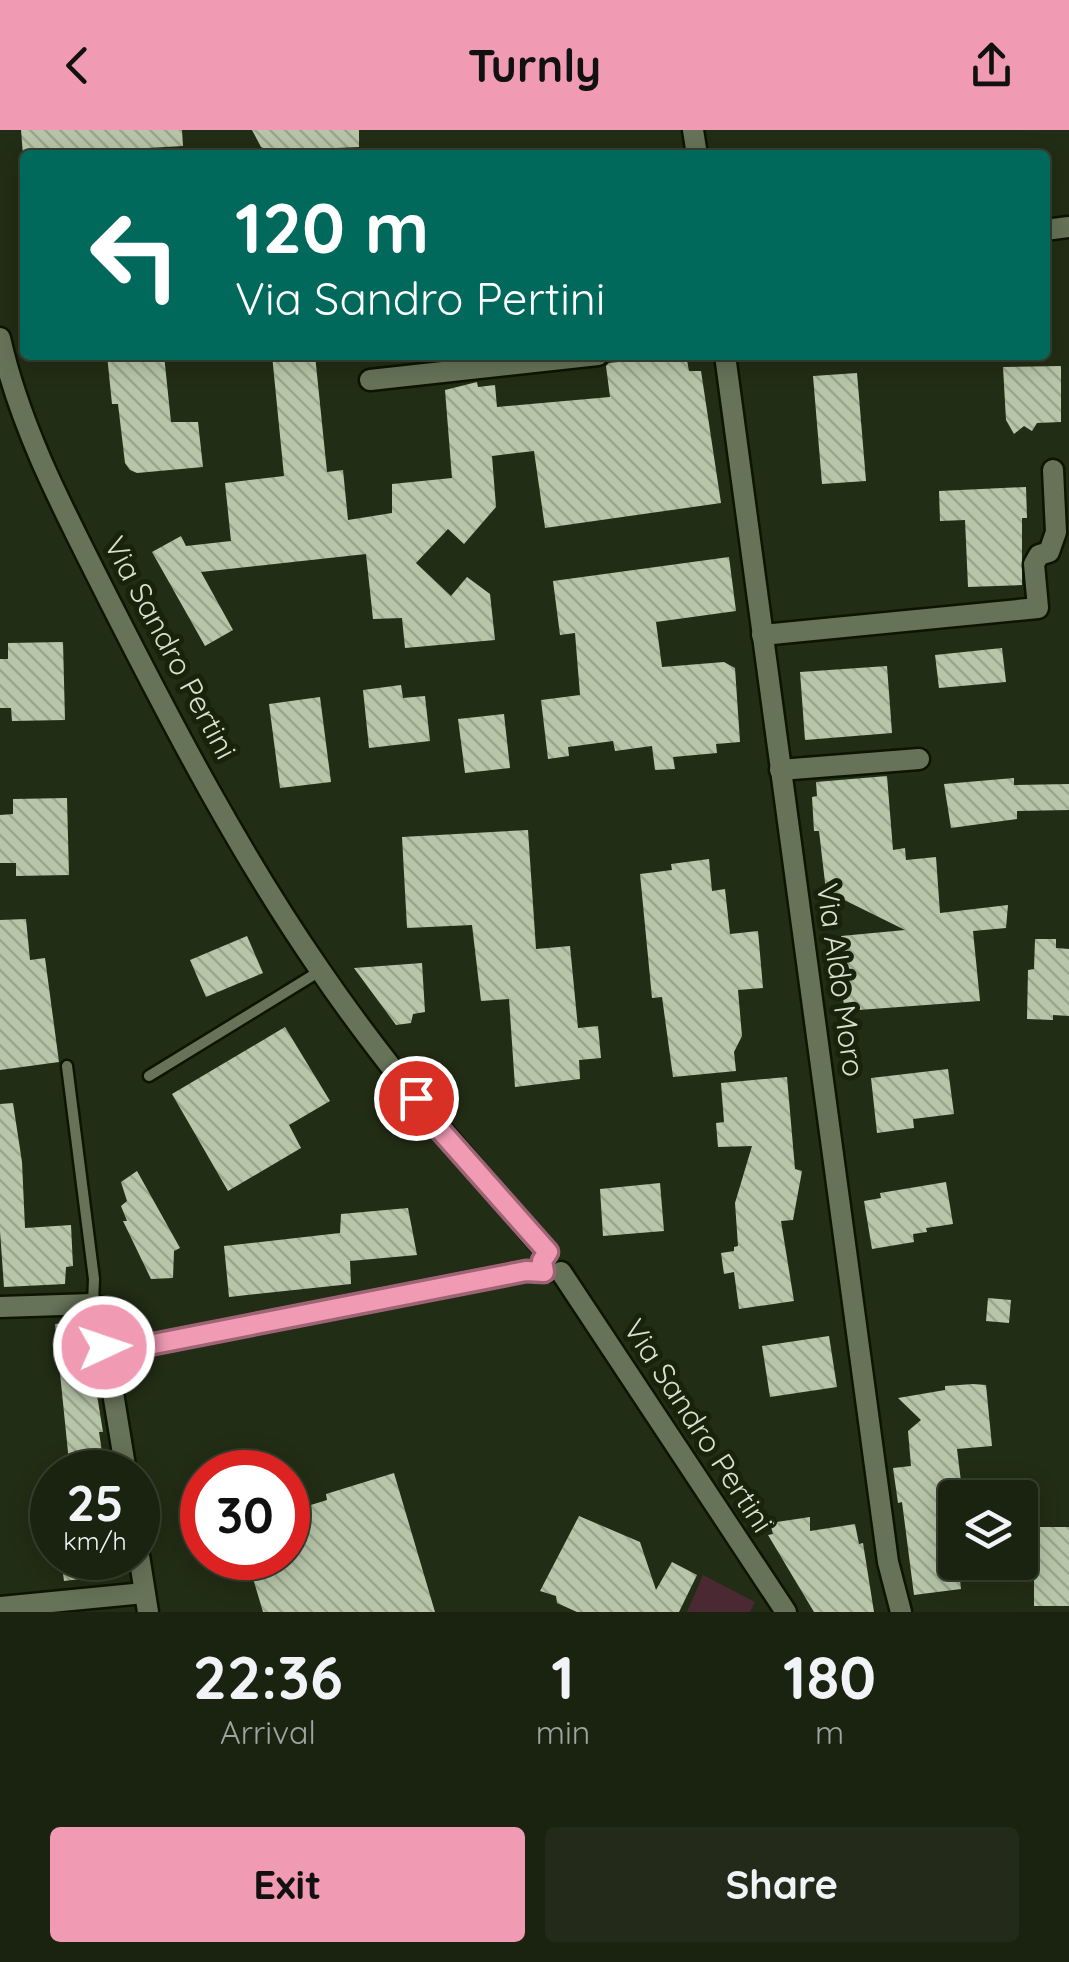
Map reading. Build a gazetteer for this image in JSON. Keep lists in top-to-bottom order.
{
  "streets": {
    "street": ["Via Sandro Pertini", "Via Aldo Moro"]
  },
  "page": {
    "header": "Turnly",
    "turn": ["120 m", "Via Sandro Pertini"],
    "speed": "25 km/h",
    "limit": "30",
    "eta": [
      "22:36",
      "Arrival",
      "1",
      "min",
      "180",
      "m"
    ],
    "buttons": ["Exit", "Share"]
  }
}
